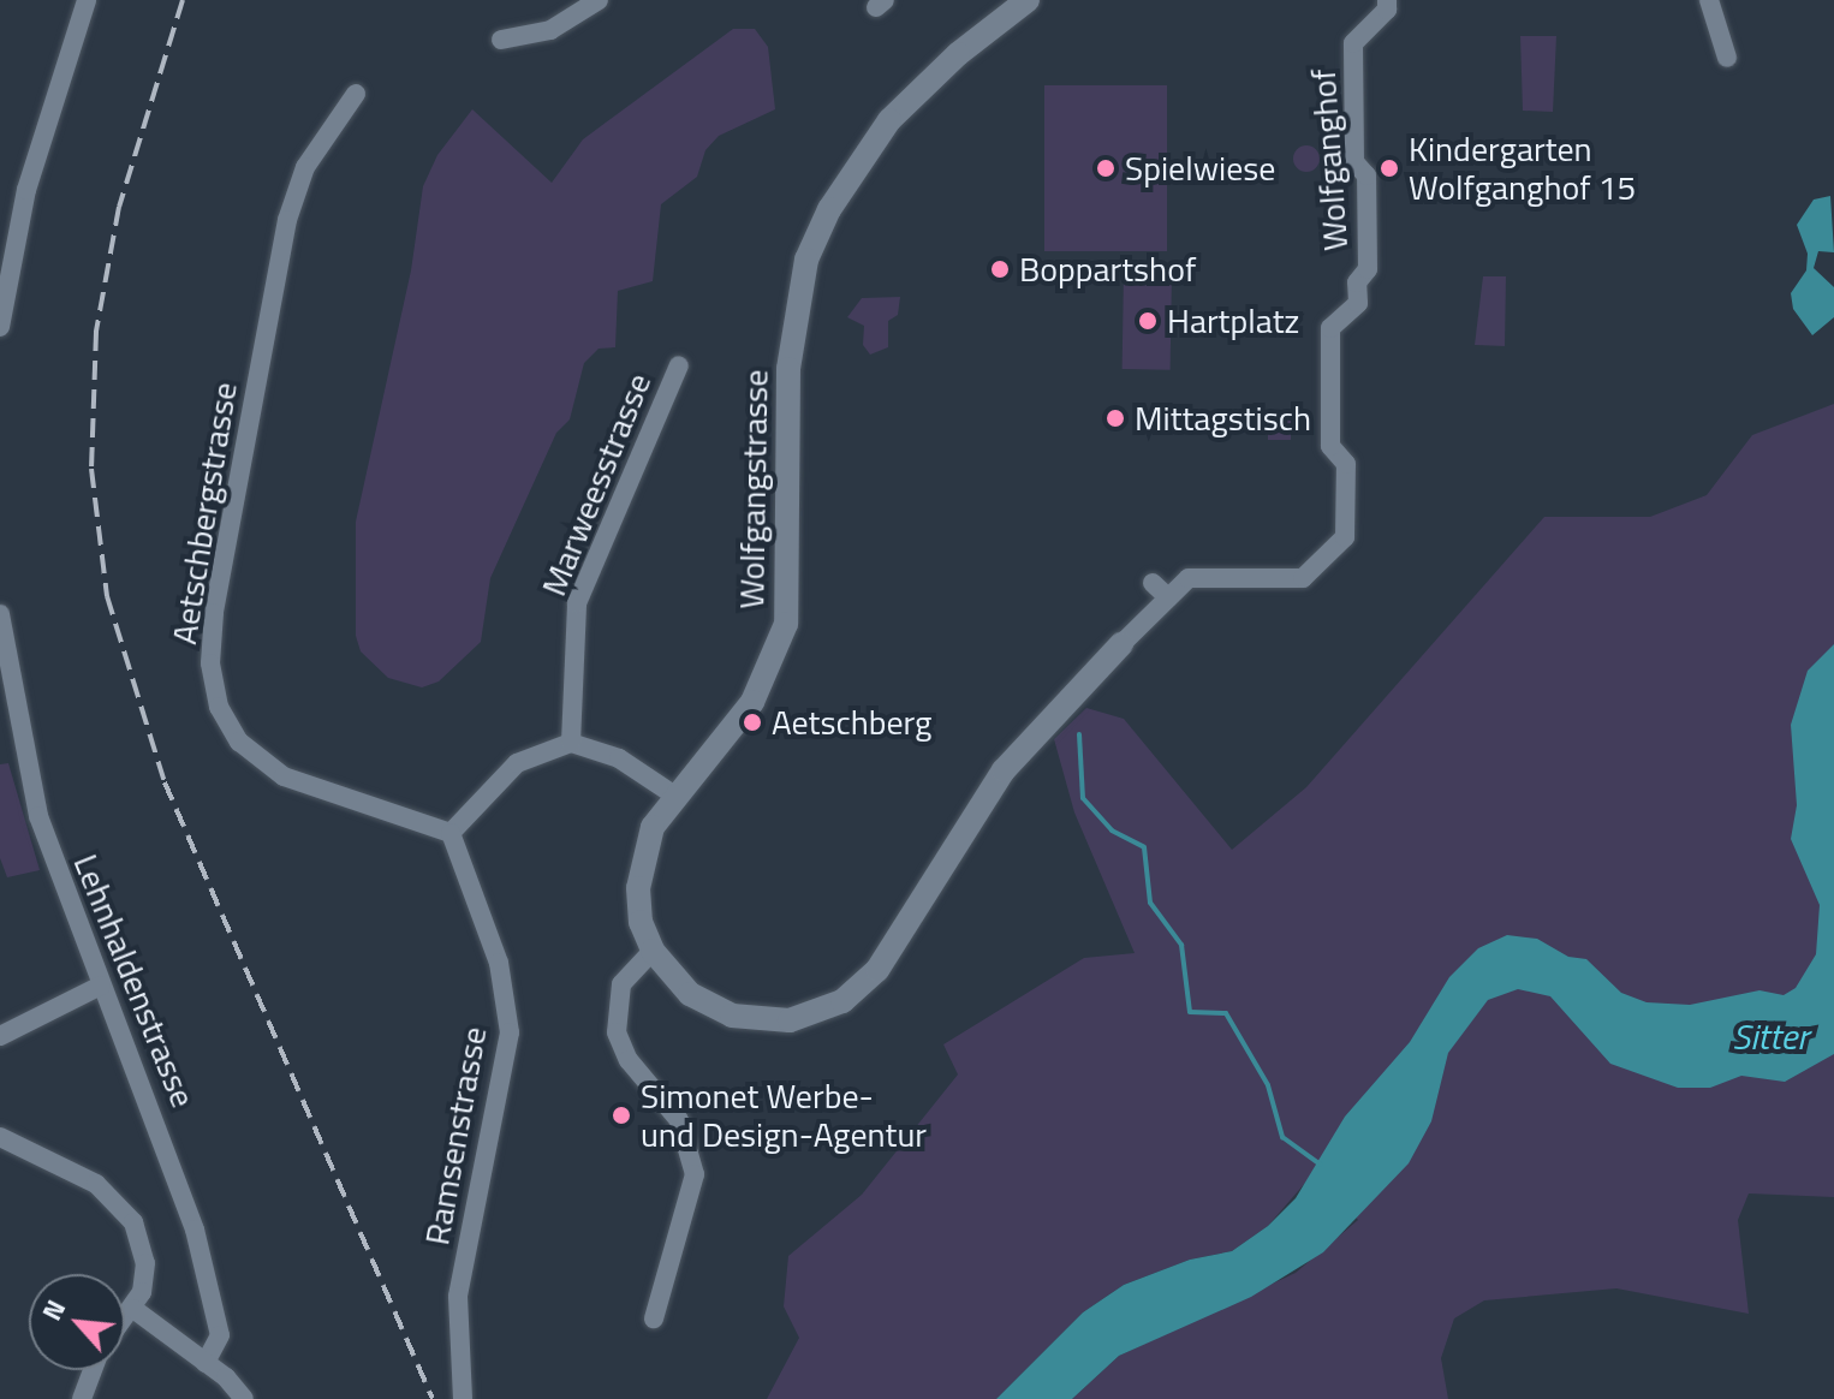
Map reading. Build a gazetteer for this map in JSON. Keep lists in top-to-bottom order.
{
  "streets": {
    "street": [
      "Wolfganghof",
      "Marweesstrasse",
      "Wolfgangstrasse",
      "Aetschbergstrasse",
      "Lehnhaldenstrasse",
      "Ramsenstrasse"
    ]
  },
  "crossings": [
    ["Wolfganghof", "Wolfgangstrasse"],
    ["Aetschbergstrasse", "Ramsenstrasse"]
  ],
  "water": ["Sitter"],
  "places": [
    "Spielwiese",
    "Kindergarten Wolfganghof 15",
    "Boppartshof",
    "Hartplatz",
    "Mittagstisch",
    "Aetschberg",
    "Simonet Werbe- und Design-Agentur"
  ],
  "north": "top left"
}
